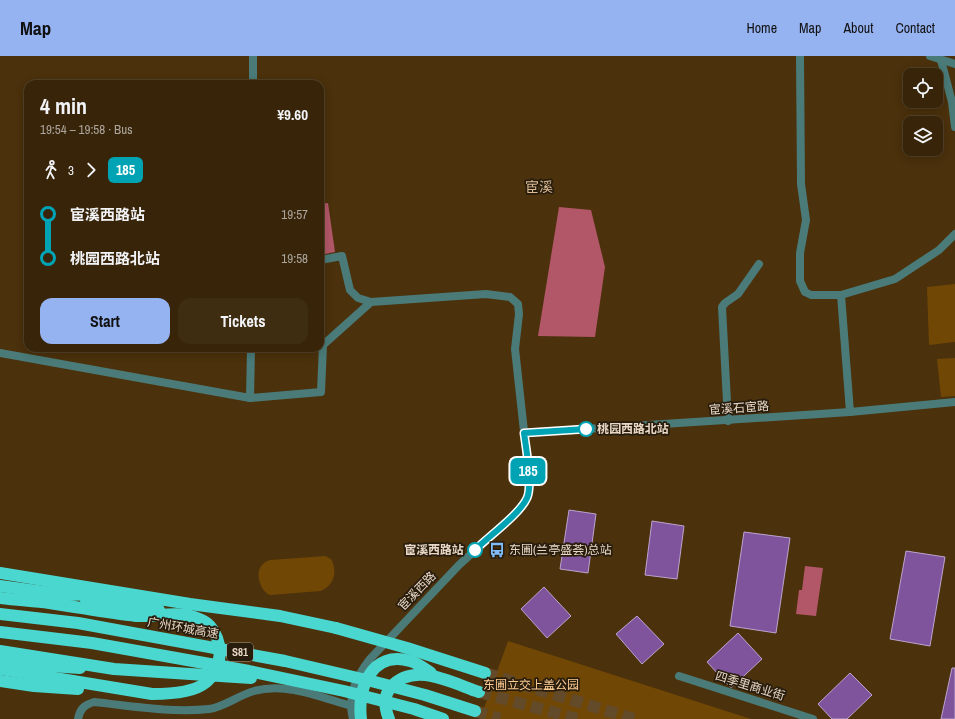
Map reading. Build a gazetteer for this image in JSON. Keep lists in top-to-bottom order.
{
  "streets": {
    "highway": ["广州环城高速", "S81"],
    "street": ["宦溪石宦路", "宦溪西路", "四季里商业街"]
  },
  "crossings": [
    ["宦溪石宦路", "宦溪西路"]
  ],
  "districts": ["宦溪"],
  "parks": ["东圃立交上盖公园"],
  "places": {
    "other": ["桃园西路北站", "宦溪西路站"],
    "bus stop": ["东圃(兰亭盛荟)总站"]
  },
  "lines": ["bus line 185"],
  "page": {
    "header": "Map",
    "nav": [
      "Home",
      "Map",
      "About",
      "Contact"
    ],
    "on_map": "185",
    "heading": ["4 min", "19:54 – 19:58 · Bus", "¥9.60"],
    "legs": ["3", "185"],
    "list": [
      {
        "name": "宦溪西路站",
        "value": "19:57"
      },
      {
        "name": "桃园西路北站",
        "value": "19:58"
      }
    ],
    "buttons": ["Start", "Tickets"]
  }
}
